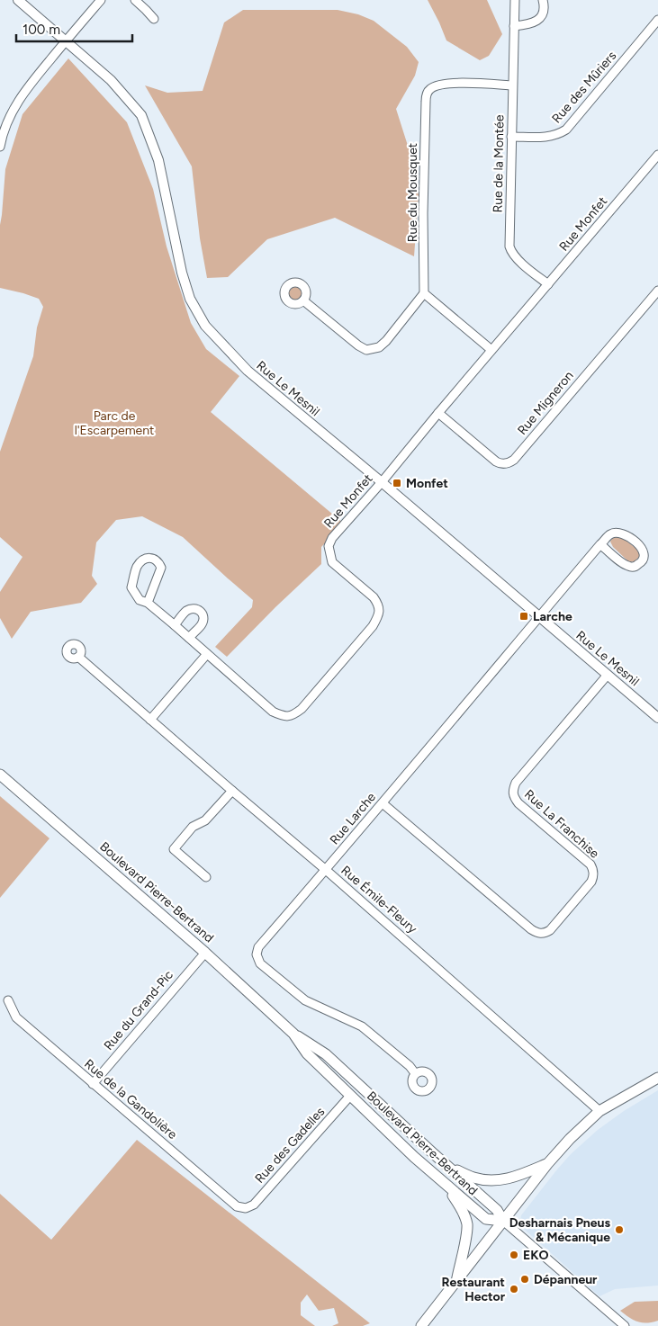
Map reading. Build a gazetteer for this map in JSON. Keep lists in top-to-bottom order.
{
  "streets": {
    "main road": ["Boulevard Pierre-Bertrand"],
    "street": [
      "Rue des Mûriers",
      "Rue de la Montée",
      "Rue du Mousquet",
      "Rue Monfet",
      "Rue Le Mesnil",
      "Rue Migneron",
      "Rue Larche",
      "Rue La Franchise",
      "Rue Émile-Fleury",
      "Rue du Grand-Pic",
      "Rue de la Gandolière",
      "Rue des Gadelles"
    ]
  },
  "crossings": [
    ["Rue des Mûriers", "Rue de la Montée"],
    ["Rue de la Montée", "Rue du Mousquet"],
    ["Rue de la Montée", "Rue Monfet"],
    ["Rue Monfet", "Rue Le Mesnil"],
    ["Rue Monfet", "Rue Migneron"],
    ["Rue Le Mesnil", "Rue Larche"],
    ["Rue Le Mesnil", "Rue La Franchise"],
    ["Rue Larche", "Rue La Franchise"],
    ["Rue Larche", "Rue Émile-Fleury"],
    ["Boulevard Pierre-Bertrand", "Rue du Grand-Pic"],
    ["Boulevard Pierre-Bertrand", "Rue des Gadelles"],
    ["Rue du Grand-Pic", "Rue de la Gandolière"],
    ["Rue de la Gandolière", "Rue des Gadelles"]
  ],
  "parks": ["Parc de l'Escarpement"],
  "places": {
    "transit": ["Monfet", "Larche"],
    "other": [
      "Desharnais Pneus & Mécanique",
      "EKO",
      "Dépanneur",
      "Restaurant Hector"
    ]
  },
  "scale_bar": "100 m"
}
